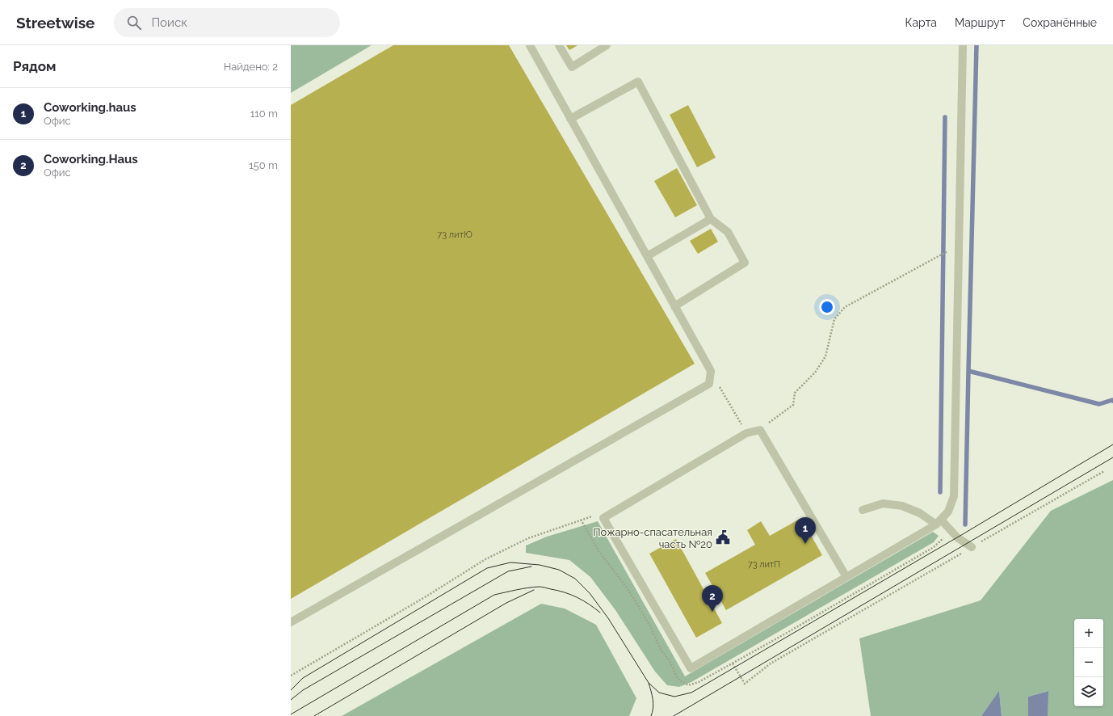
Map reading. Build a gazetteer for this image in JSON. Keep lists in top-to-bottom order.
{
  "places": {
    "public building": ["Пожарно-спасательная часть №20"]
  },
  "house_numbers": ["73 литЮ", "73 литП"],
  "page": {
    "header": "Streetwise",
    "search": "Поиск",
    "nav": ["Карта", "Маршрут", "Сохранённые"],
    "heading": ["Рядом", "Найдено: 2"],
    "list": [
      {
        "mark": "1",
        "name": "Coworking.haus",
        "note": "Офис",
        "value": "110 m"
      },
      {
        "mark": "2",
        "name": "Coworking.Haus",
        "note": "Офис",
        "value": "150 m"
      }
    ],
    "pins": ["1", "2"],
    "map_buttons": ["+", "−"]
  }
}
